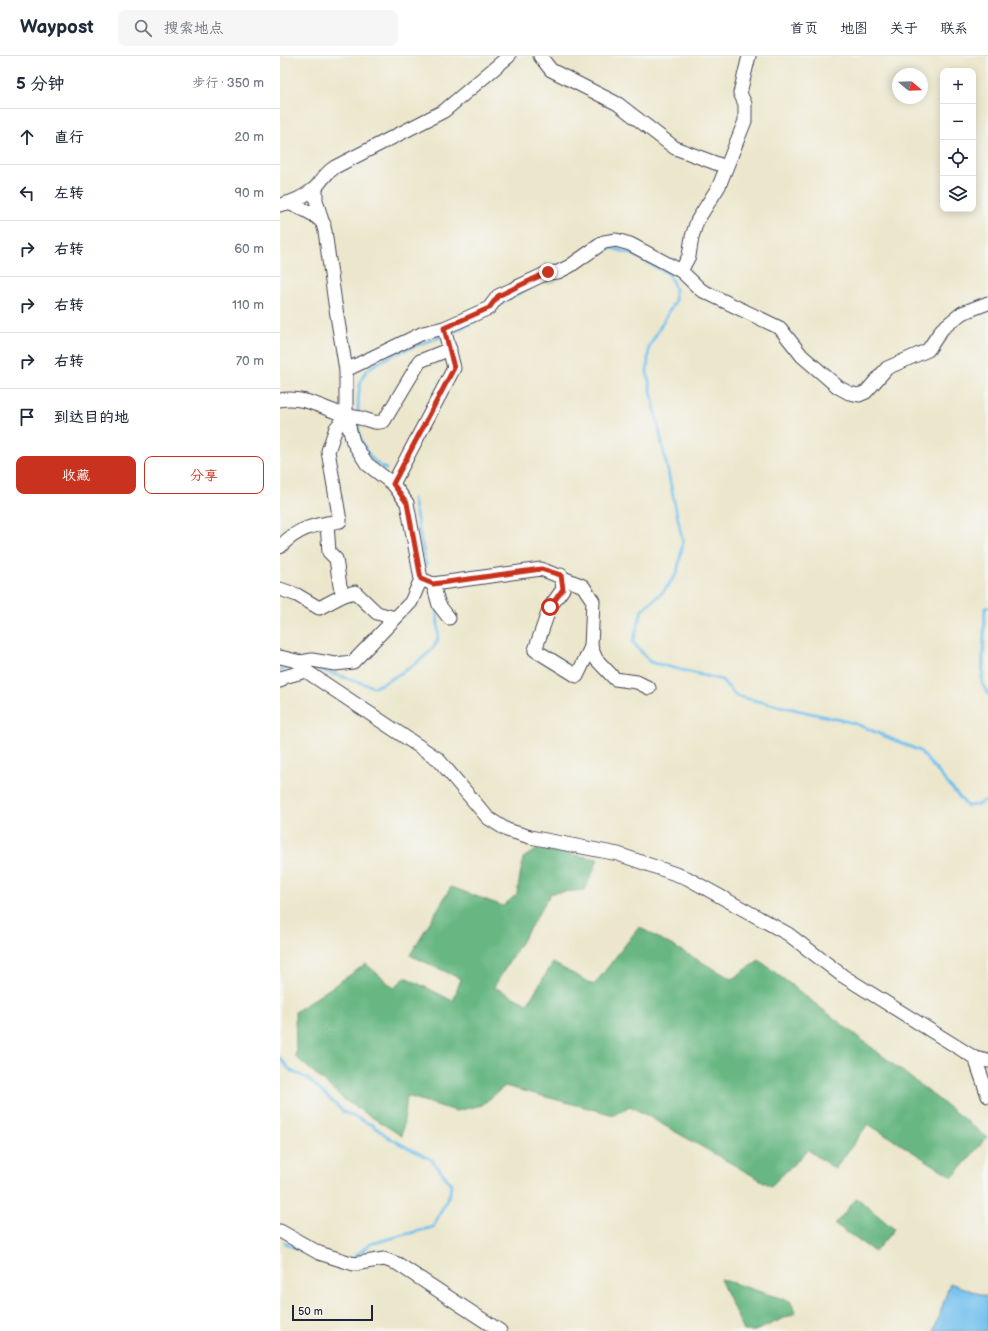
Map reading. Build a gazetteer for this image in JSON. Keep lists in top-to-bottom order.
{
  "scale_bar": "50 m",
  "north": "right",
  "page": {
    "header": "Waypost",
    "search": "搜索地点",
    "nav": [
      "首页",
      "地图",
      "关于",
      "联系"
    ],
    "heading": ["5 分钟", "步行 · 350 m"],
    "map_buttons": ["+", "−"],
    "list": [
      ["直行", "20 m"],
      ["左转", "90 m"],
      ["右转", "60 m"],
      ["右转", "110 m"],
      ["右转", "70 m"],
      "到达目的地"
    ],
    "buttons": ["收藏", "分享"],
    "scale": "50 m"
  }
}
